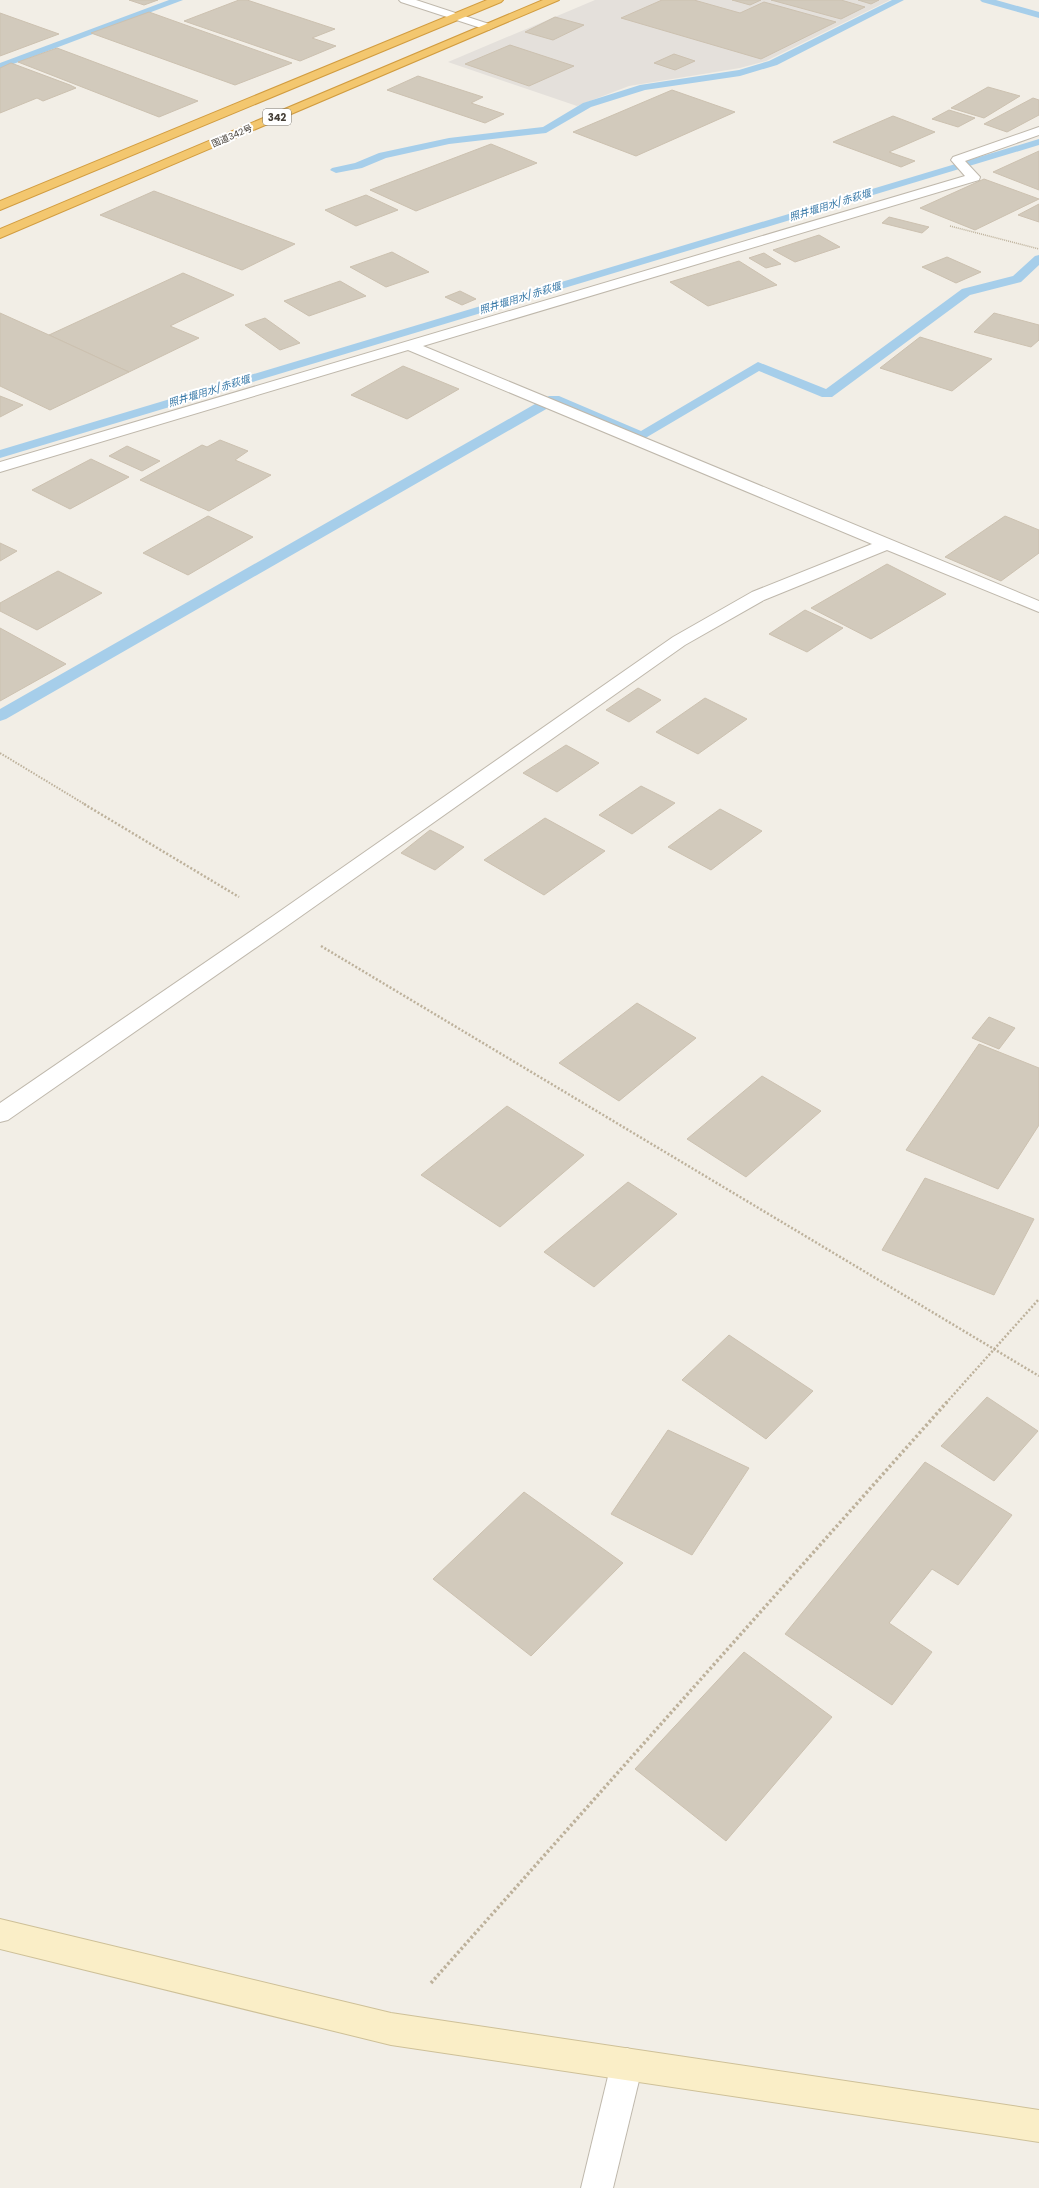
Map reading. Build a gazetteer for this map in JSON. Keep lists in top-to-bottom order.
{
  "streets": {
    "highway": ["342", "国道342号"]
  },
  "water": ["照井堰用水/赤萩堰"]
}
